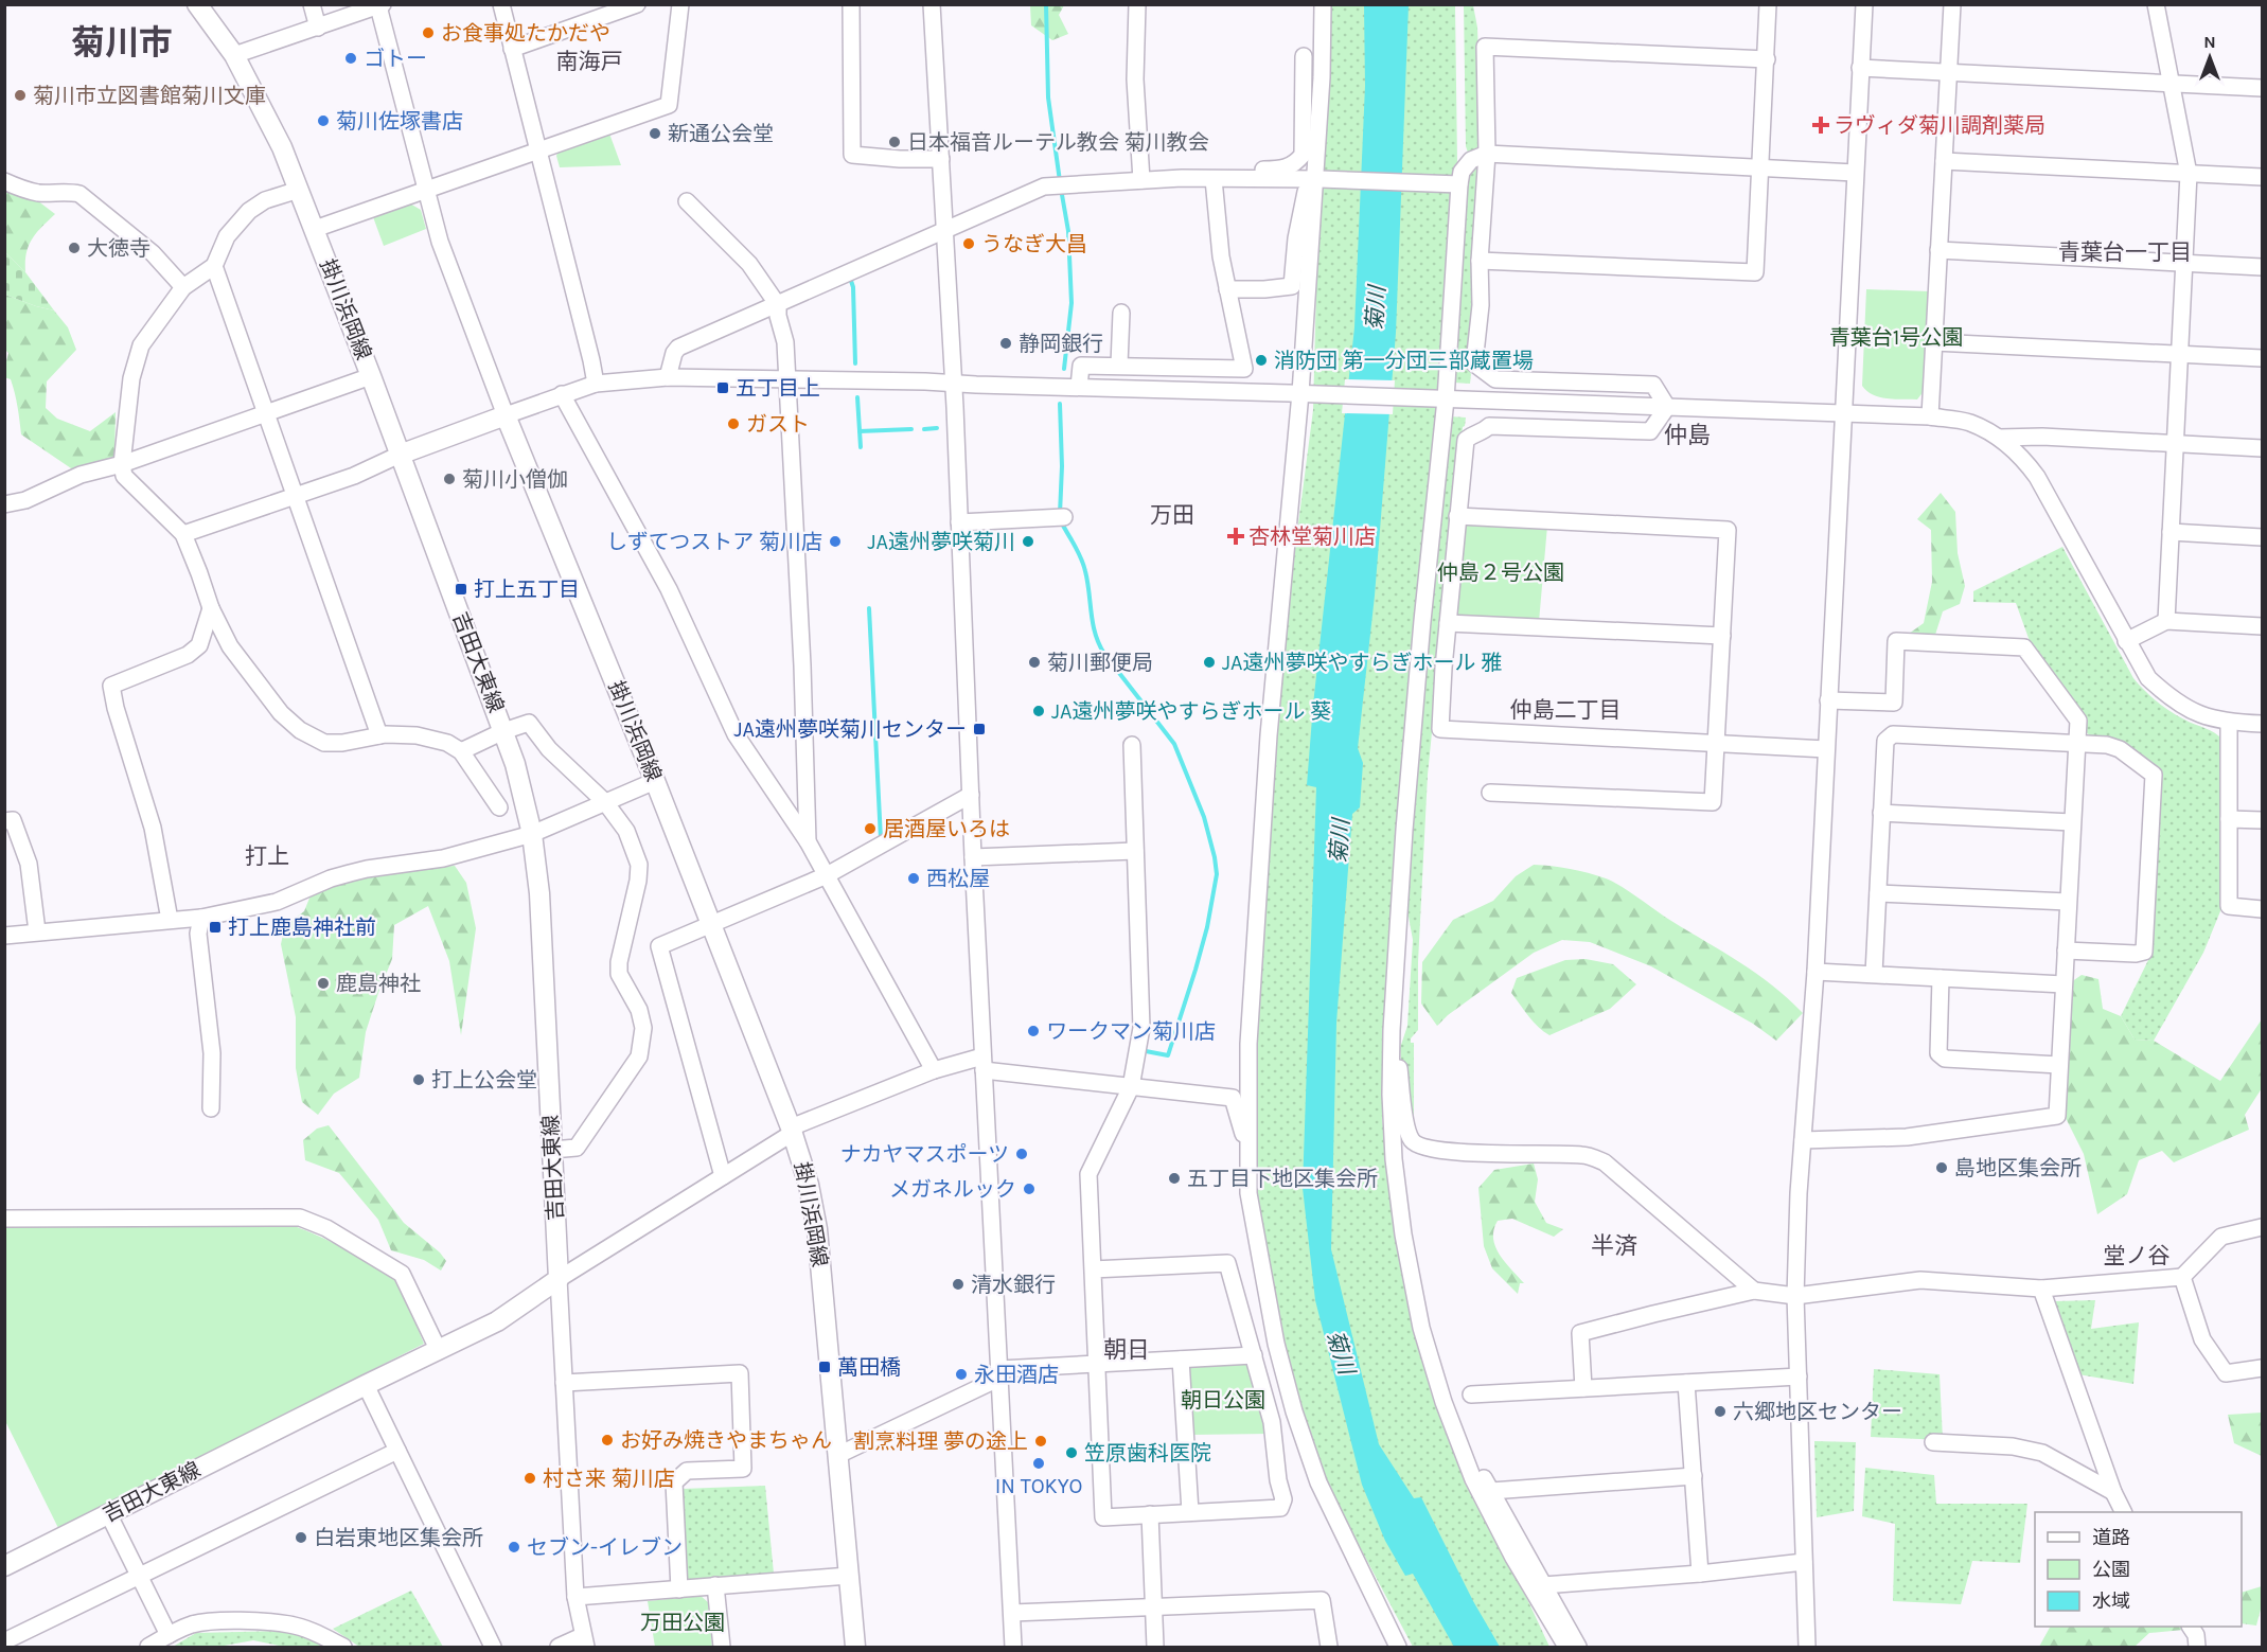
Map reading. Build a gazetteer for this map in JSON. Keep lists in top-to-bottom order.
{
  "streets": {
    "main road": ["掛川浜岡線", "吉田大東線"]
  },
  "crossings": [
    ["掛川浜岡線", "吉田大東線"]
  ],
  "districts": [
    "菊川市",
    "南海戸",
    "青葉台一丁目",
    "仲島",
    "万田",
    "仲島二丁目",
    "打上",
    "半済",
    "堂ノ谷",
    "朝日"
  ],
  "water": ["菊川"],
  "parks": [
    "青葉台1号公園",
    "仲島２号公園",
    "朝日公園",
    "万田公園"
  ],
  "places": {
    "other": [
      "お食事処たかだや",
      "ゴトー",
      "菊川市立図書館菊川文庫",
      "菊川佐塚書店",
      "新通公会堂",
      "日本福音ルーテル教会 菊川教会",
      "うなぎ大昌",
      "大徳寺",
      "静岡銀行",
      "消防団 第一分団三部蔵置場",
      "ガスト",
      "菊川小僧伽",
      "しずてつストア 菊川店",
      "JA遠州夢咲菊川",
      "菊川郵便局",
      "JA遠州夢咲やすらぎホール 雅",
      "JA遠州夢咲やすらぎホール 葵",
      "居酒屋いろは",
      "西松屋",
      "鹿島神社",
      "ワークマン菊川店",
      "打上公会堂",
      "ナカヤマスポーツ",
      "島地区集会所",
      "五丁目下地区集会所",
      "メガネルック",
      "清水銀行",
      "永田酒店",
      "六郷地区センター",
      "お好み焼きやまちゃん",
      "割烹料理 夢の途上",
      "笠原歯科医院",
      "IN TOKYO",
      "村さ来 菊川店",
      "白岩東地区集会所",
      "セブン-イレブン"
    ],
    "health": ["ラヴィダ菊川調剤薬局", "杏林堂菊川店"],
    "transit": [
      "五丁目上",
      "打上五丁目",
      "JA遠州夢咲菊川センター",
      "打上鹿島神社前",
      "萬田橋"
    ]
  },
  "legend": ["道路", "公園", "水域"],
  "north": "top"
}
